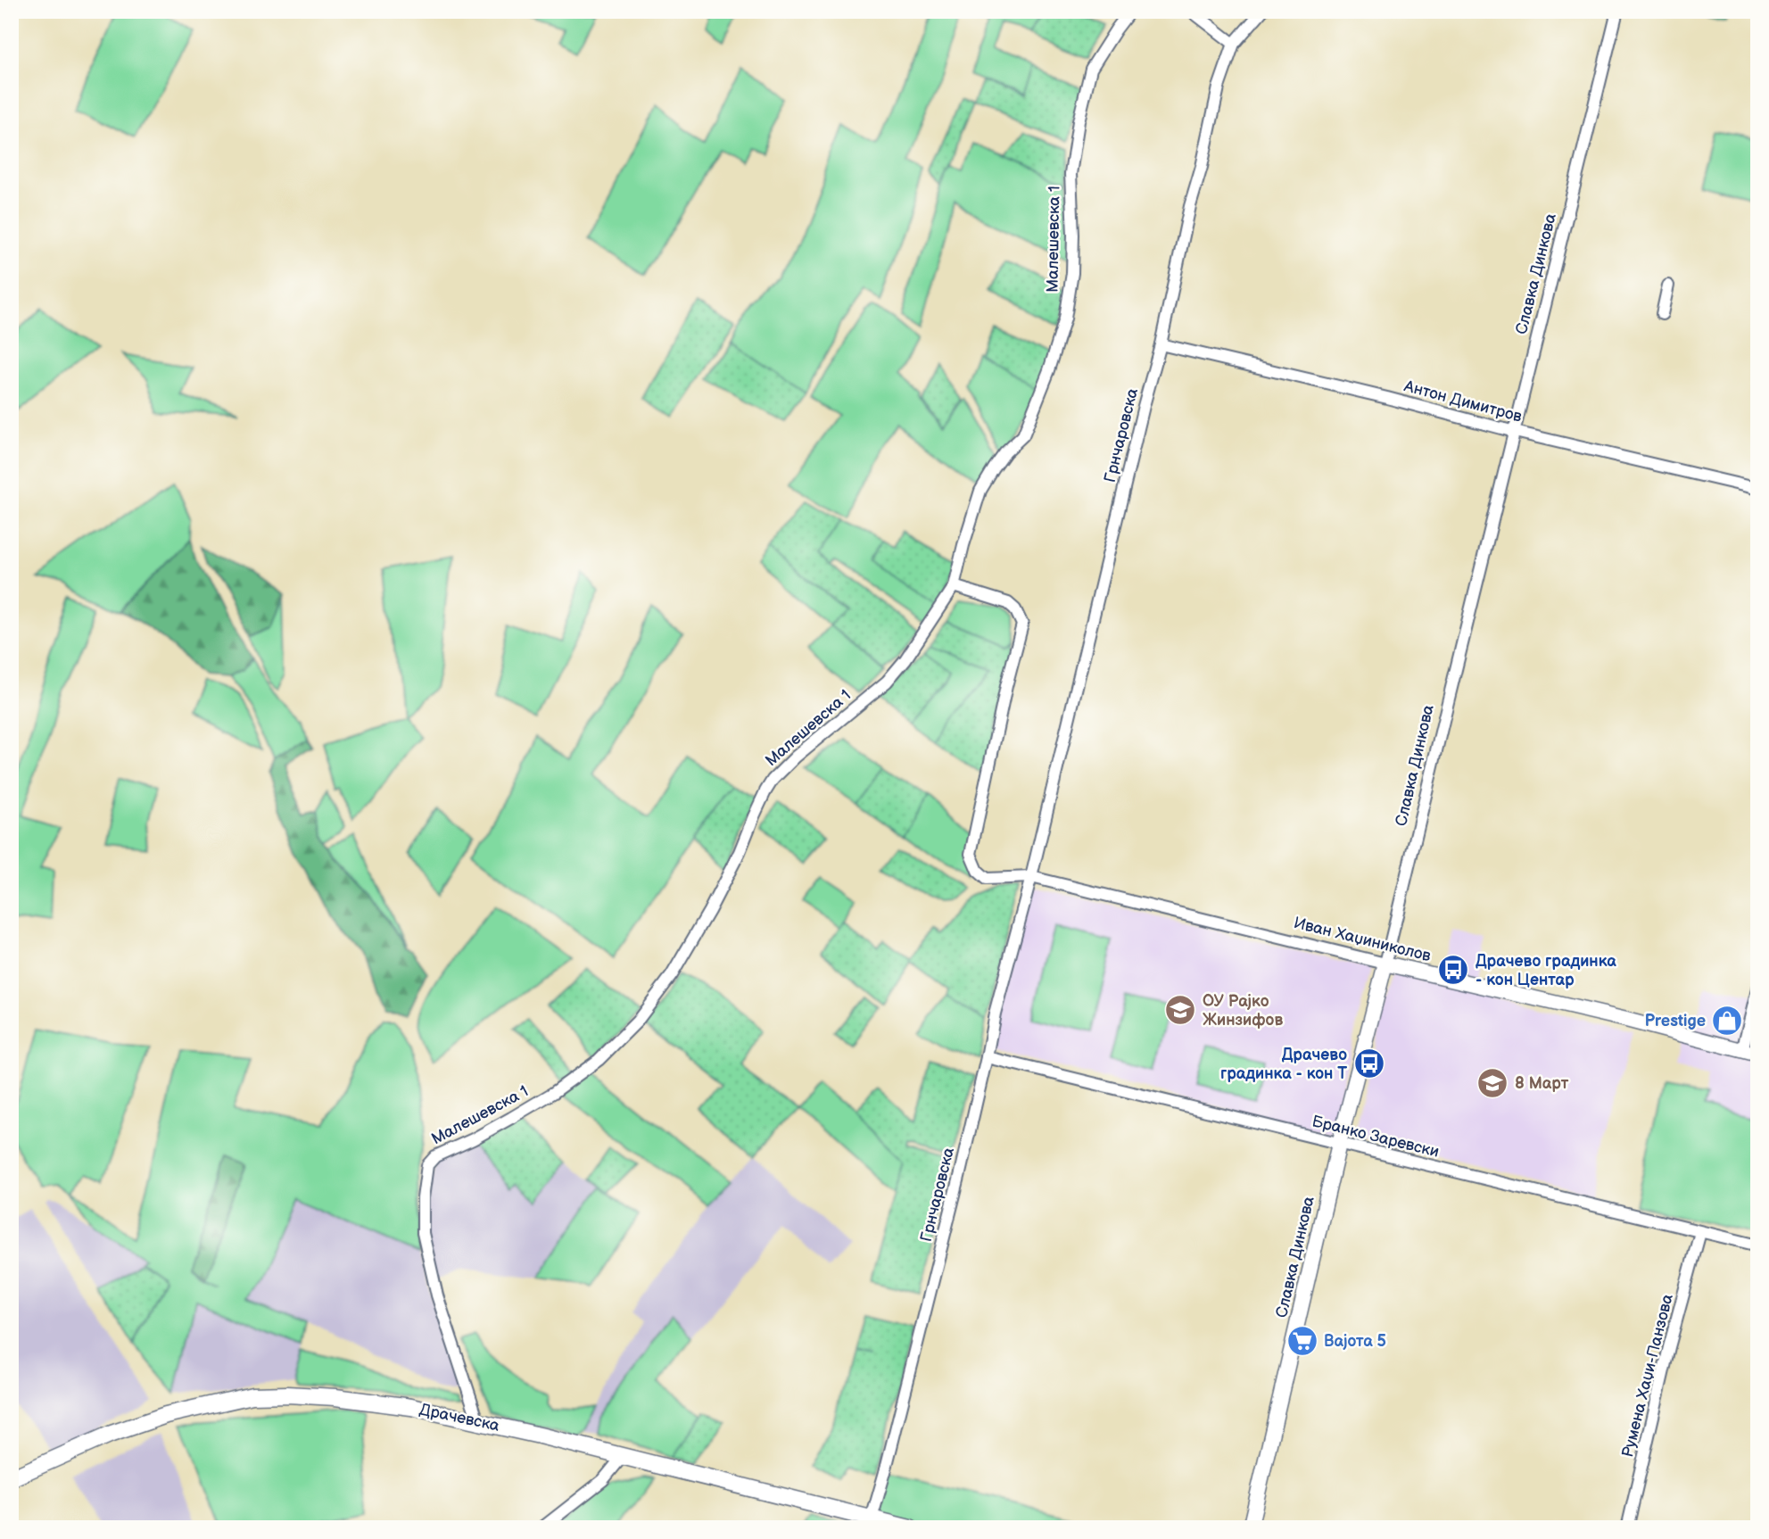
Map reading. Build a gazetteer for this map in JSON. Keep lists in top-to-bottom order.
{
  "streets": {
    "main road": ["Драчевска"],
    "street": [
      "Малешевска 1",
      "Славка Динкова",
      "Антон Димитров",
      "Грнчаровска",
      "Иван Хаџиниколов",
      "Бранко Заревски",
      "Румена Хаџи-Панзова"
    ]
  },
  "crossings": [
    ["Малешевска 1", "Драчевска"],
    ["Славка Динкова", "Антон Димитров"],
    ["Славка Динкова", "Иван Хаџиниколов"],
    ["Славка Динкова", "Бранко Заревски"],
    ["Антон Димитров", "Грнчаровска"],
    ["Грнчаровска", "Иван Хаџиниколов"],
    ["Грнчаровска", "Бранко Заревски"],
    ["Грнчаровска", "Драчевска"],
    ["Бранко Заревски", "Румена Хаџи-Панзова"]
  ],
  "places": {
    "bus stop": ["Драчево градинка - кон Центар", "Драчево градинка - кон Т"],
    "school or university": ["ОУ Рајко Жинзифов", "8 Март"],
    "shop": ["Prestige"],
    "supermarket": ["Вајота 5"]
  }
}
